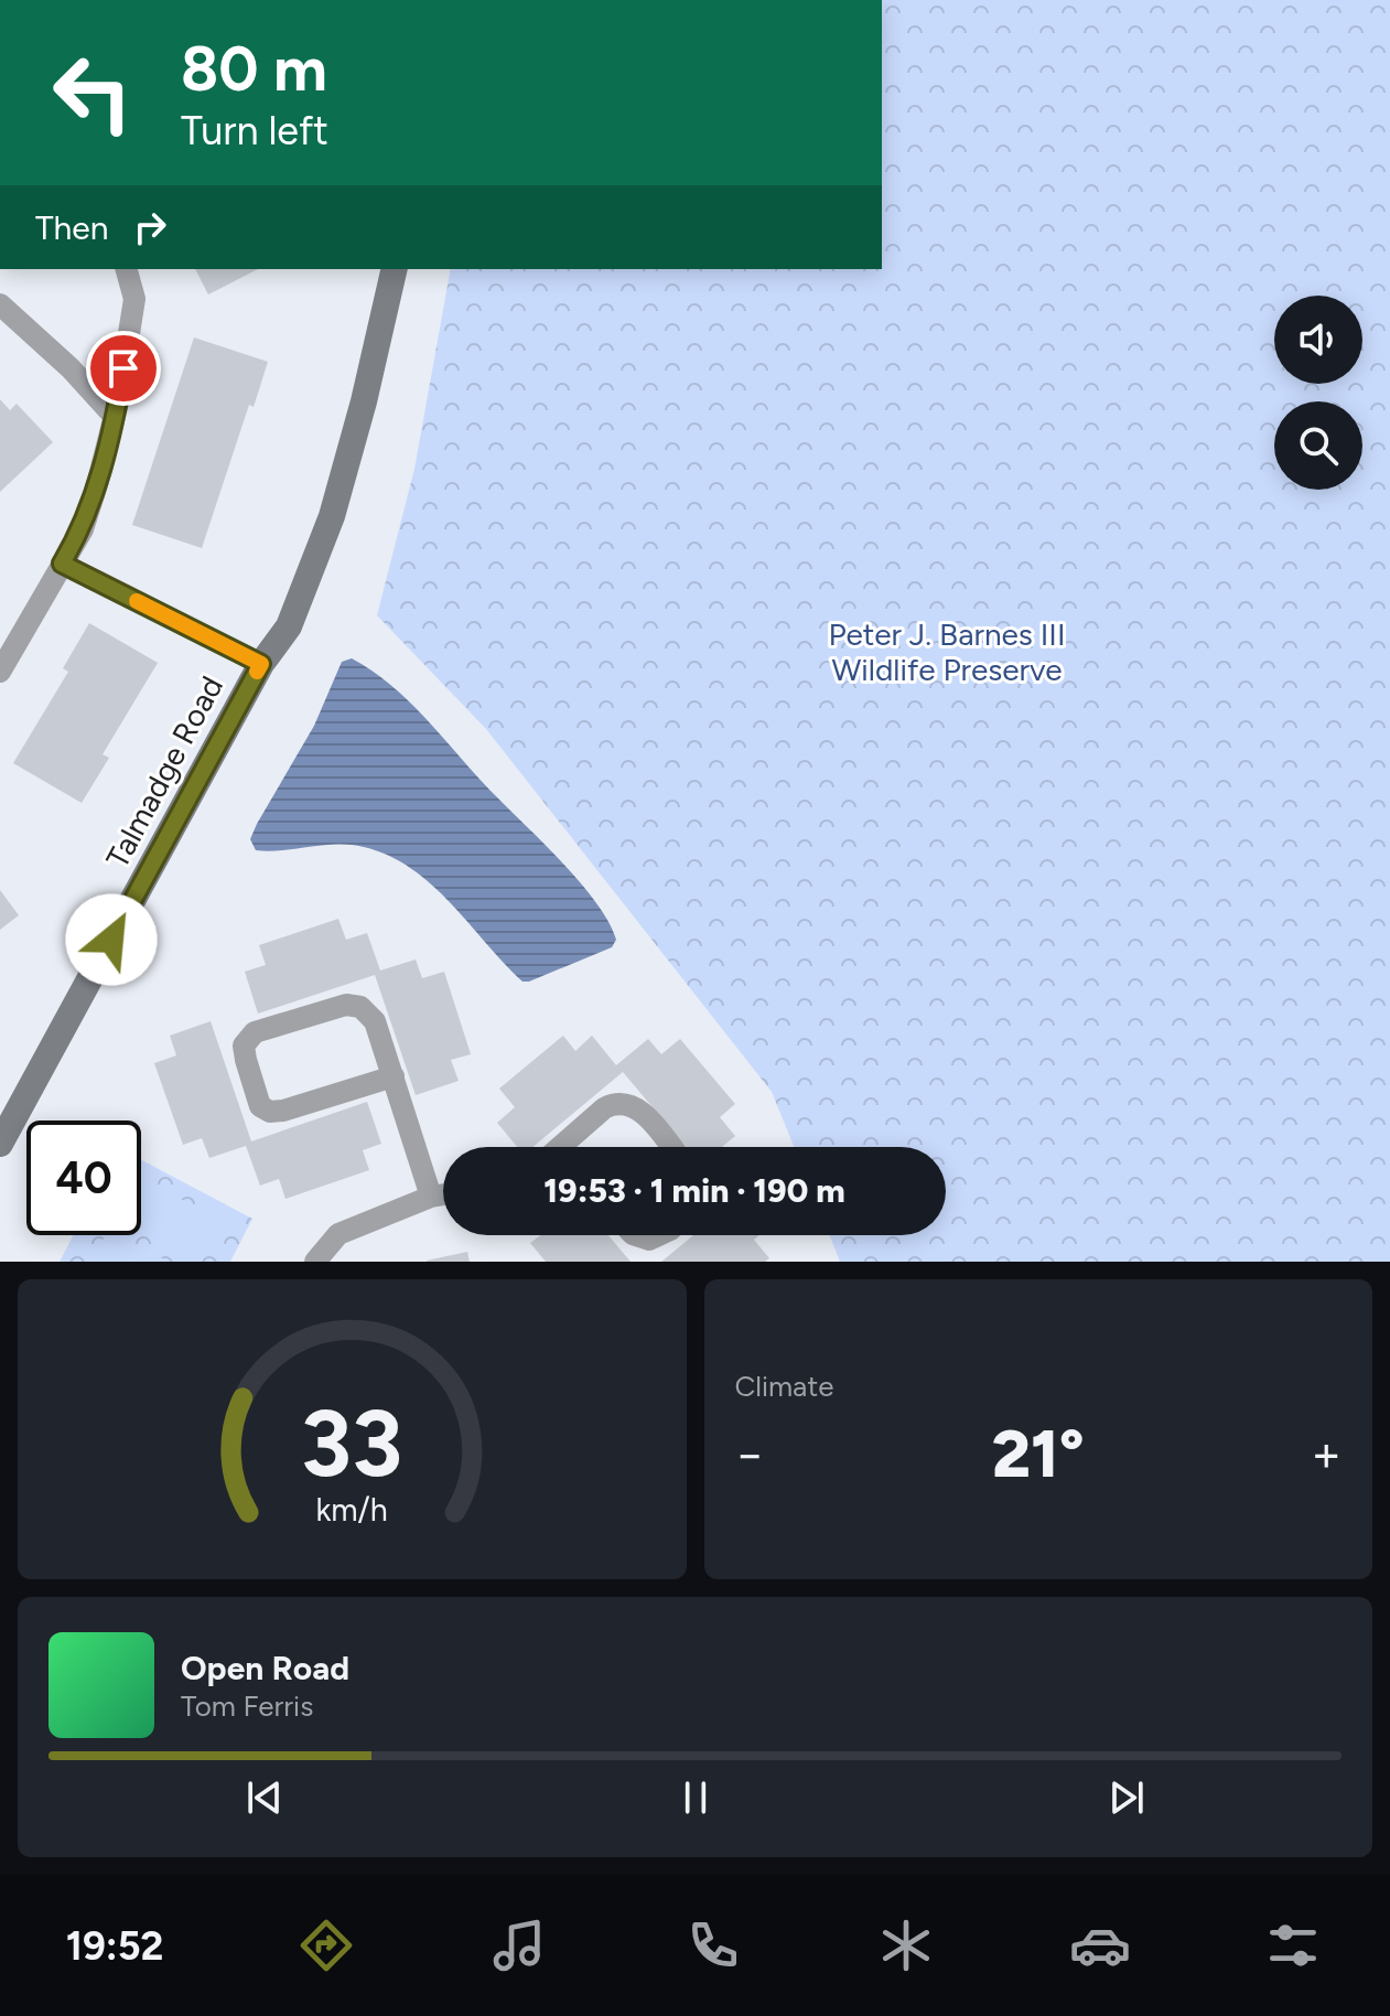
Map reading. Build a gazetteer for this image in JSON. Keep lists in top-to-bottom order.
{
  "streets": {
    "street": ["Talmadge Road"]
  },
  "parks": ["Peter J. Barnes III Wildlife Preserve"],
  "page": {
    "turn": ["80 m", "Turn left"],
    "then": "Then",
    "limit": "40",
    "trip": "19:53 · 1 min · 190 m",
    "tile": "Climate",
    "heat": ["−", "21°", "+"],
    "song": ["Open Road", "Tom Ferris"],
    "tabs": "19:52",
    "gauge": ["33", "km/h"]
  }
}
